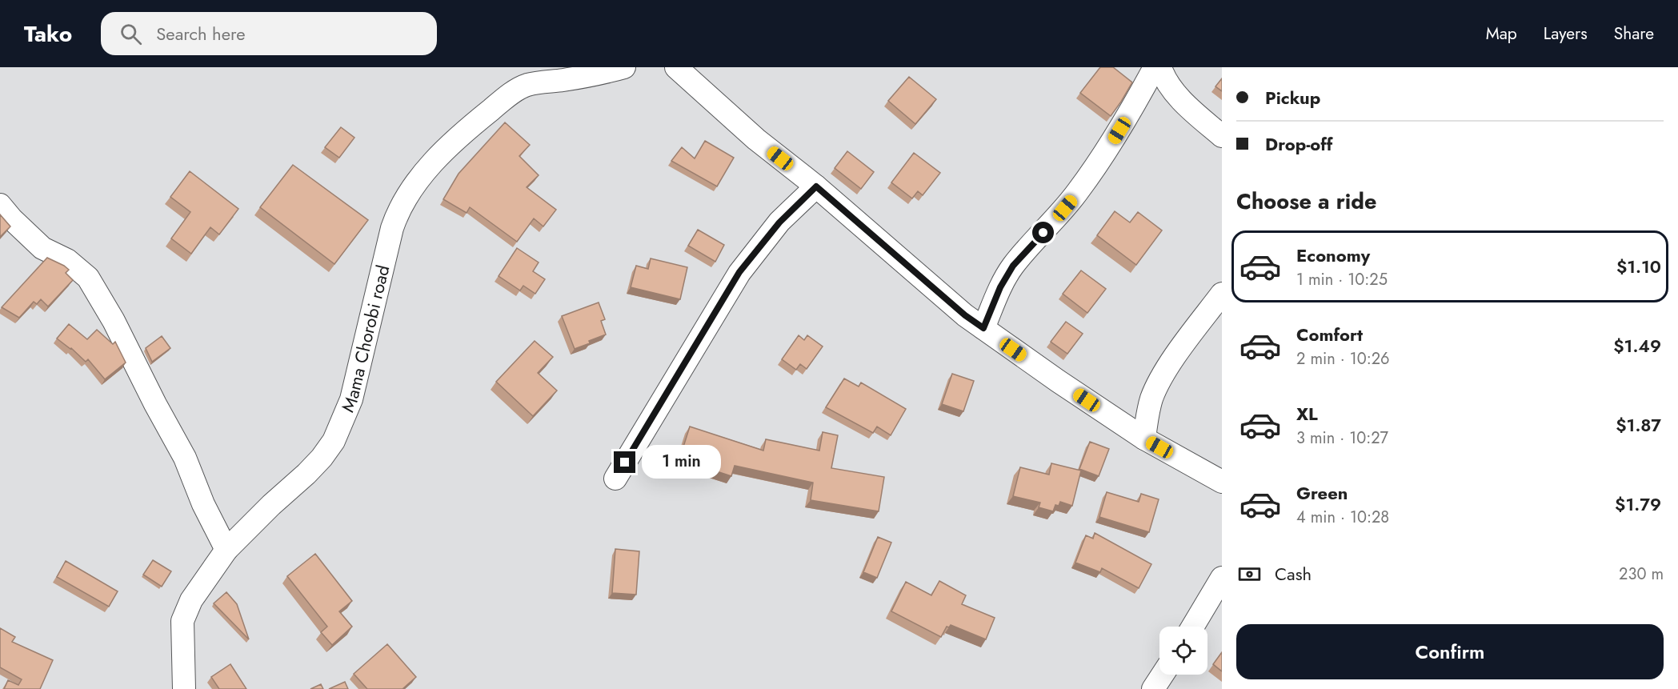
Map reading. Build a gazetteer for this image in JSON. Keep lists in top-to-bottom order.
{
  "streets": {
    "street": ["Mama Chorobi road"]
  },
  "page": {
    "header": "Tako",
    "search": "Search here",
    "nav": ["Map", "Layers", "Share"],
    "banner": ["Pickup", "Drop-off"],
    "heading": "Choose a ride",
    "list": [
      {
        "name": "Economy",
        "note": "1 min · 10:25",
        "value": "$1.10"
      },
      {
        "name": "Comfort",
        "note": "2 min · 10:26",
        "value": "$1.49"
      },
      {
        "name": "XL",
        "note": "3 min · 10:27",
        "value": "$1.87"
      },
      {
        "name": "Green",
        "note": "4 min · 10:28",
        "value": "$1.79"
      }
    ],
    "bubble": "1 min",
    "pay": ["Cash", "230 m"],
    "buttons": "Confirm"
  }
}
